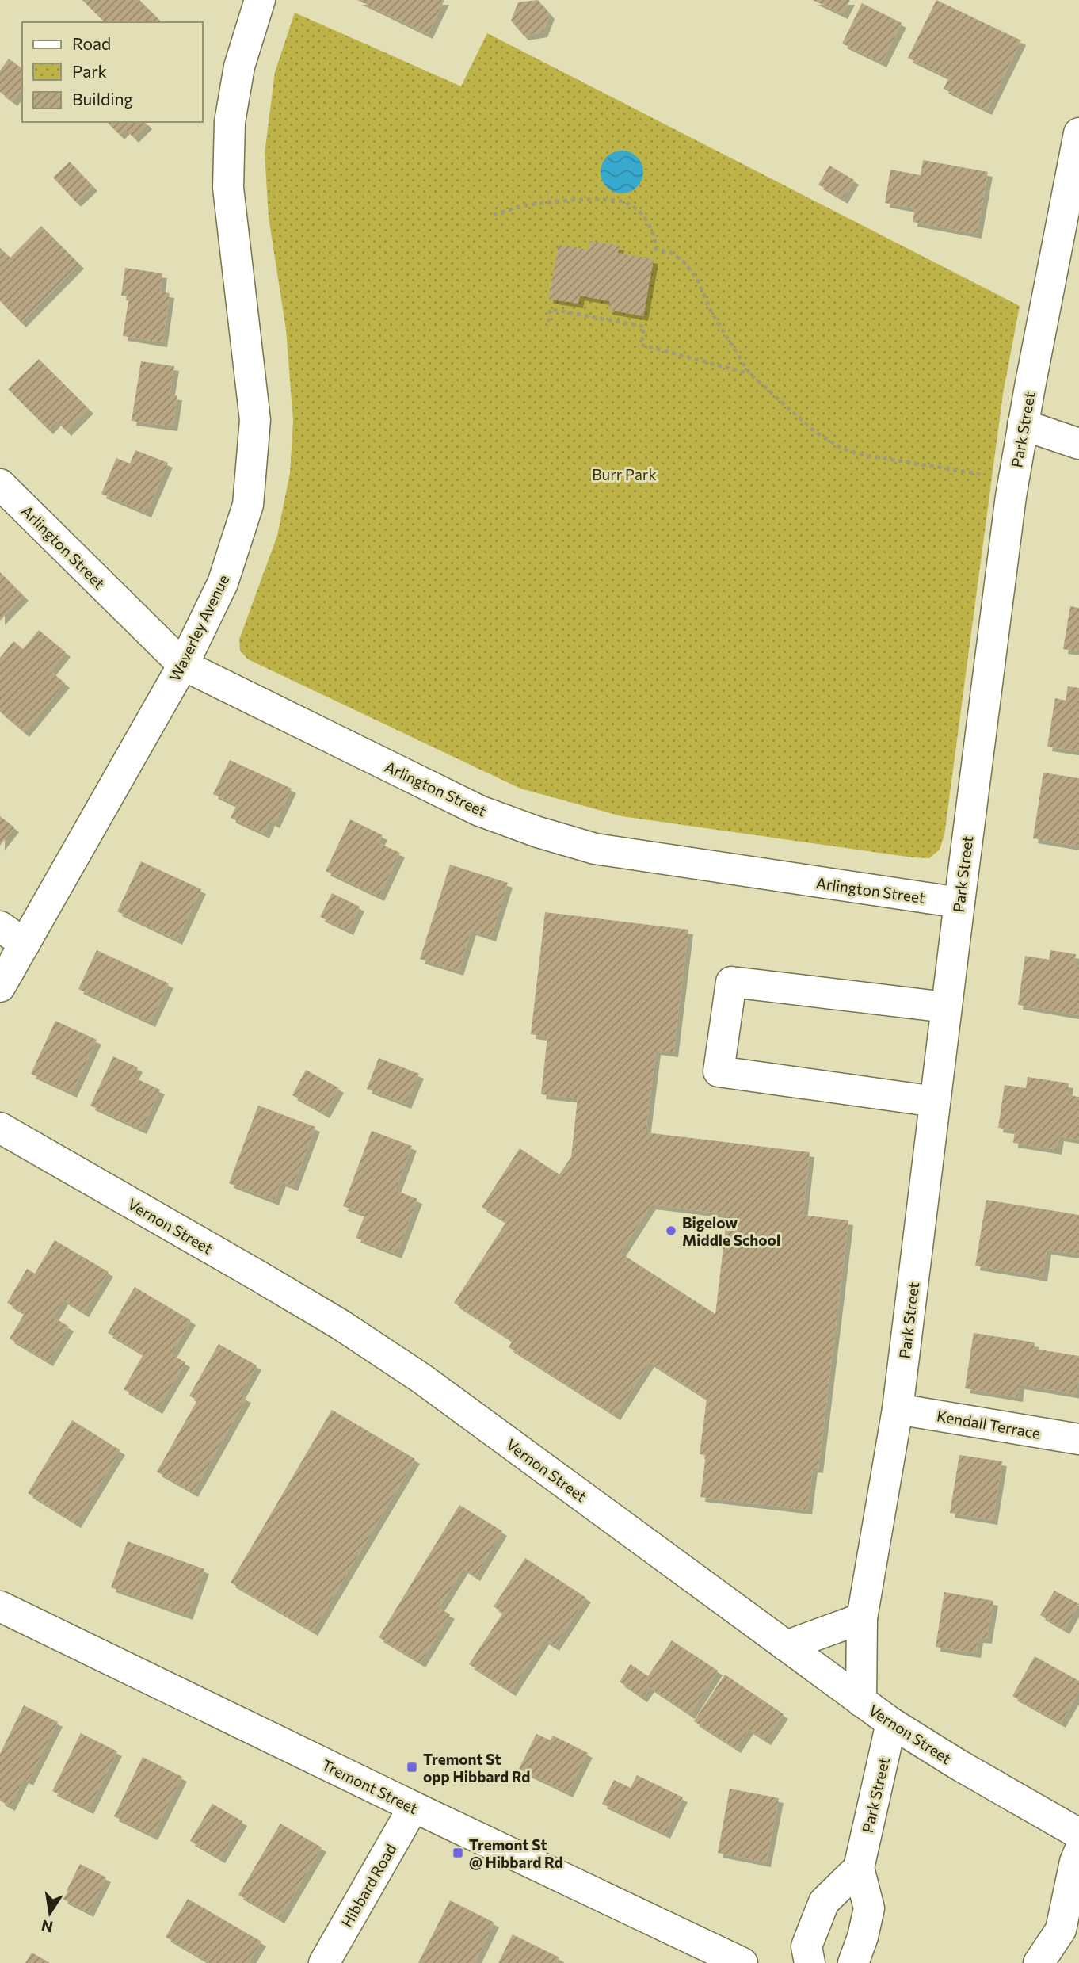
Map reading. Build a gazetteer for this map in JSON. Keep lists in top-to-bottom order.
{
  "streets": {
    "street": [
      "Park Street",
      "Arlington Street",
      "Waverley Avenue",
      "Vernon Street",
      "Kendall Terrace",
      "Tremont Street",
      "Hibbard Road"
    ]
  },
  "crossings": [
    ["Park Street", "Arlington Street"],
    ["Park Street", "Vernon Street"],
    ["Park Street", "Kendall Terrace"],
    ["Arlington Street", "Waverley Avenue"],
    ["Tremont Street", "Hibbard Road"]
  ],
  "parks": ["Burr Park"],
  "places": {
    "other": ["Bigelow Middle School"],
    "transit": ["Tremont St opp Hibbard Rd", "Tremont St @ Hibbard Rd"]
  },
  "legend": ["Road", "Park", "Building"],
  "north": "bottom"
}
